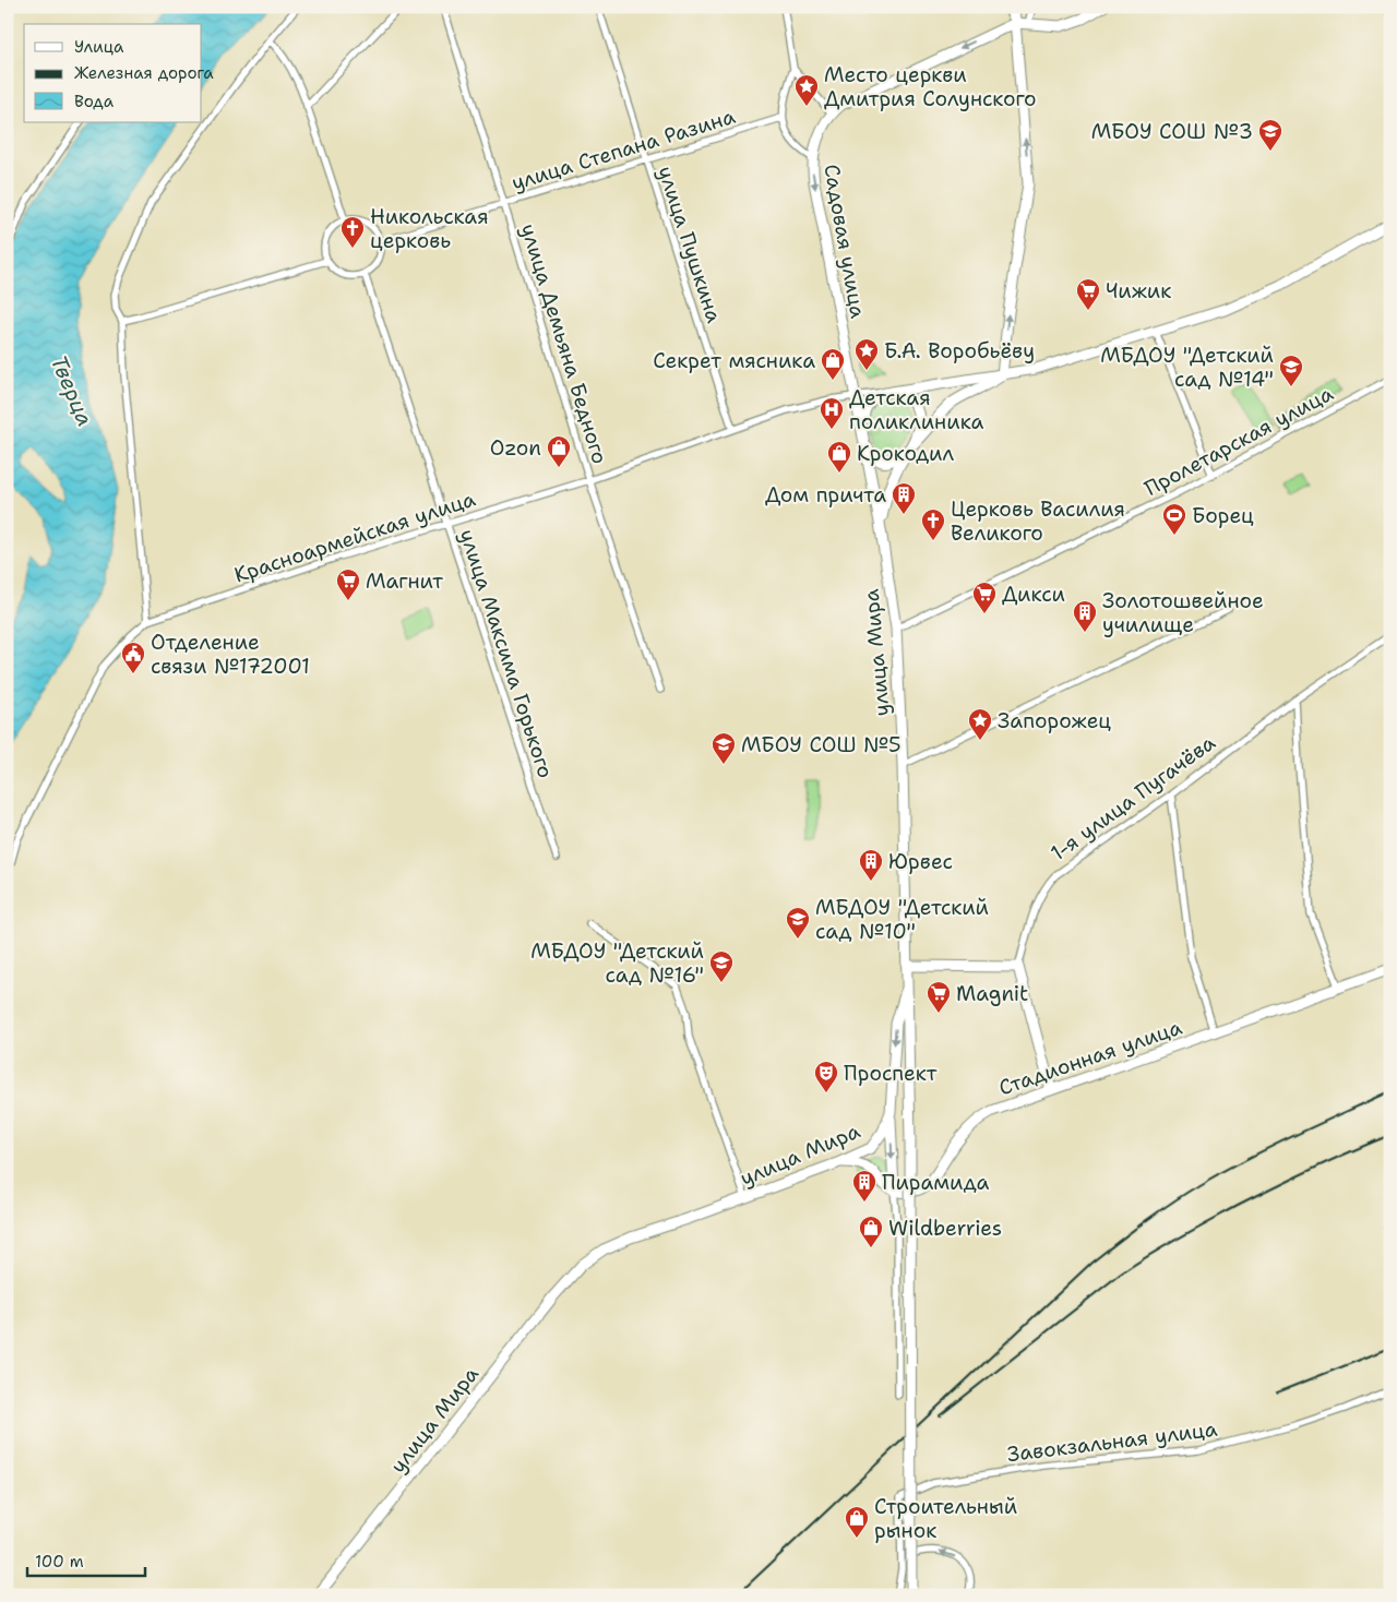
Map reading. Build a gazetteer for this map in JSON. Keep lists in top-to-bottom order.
{
  "streets": {
    "main road": ["Садовая улица", "улица Мира", "Стадионная улица"],
    "street": [
      "улица Степана Разина",
      "улица Пушкина",
      "улица Демьяна Бедного",
      "Пролетарская улица",
      "Красноармейская улица",
      "улица Максима Горького",
      "1-я улица Пугачёва",
      "Завокзальная улица"
    ]
  },
  "crossings": [
    ["улица Степана Разина", "улица Пушкина"],
    ["улица Степана Разина", "улица Демьяна Бедного"],
    ["улица Степана Разина", "улица Максима Горького"],
    ["Садовая улица", "Красноармейская улица"],
    ["Садовая улица", "улица Мира"],
    ["улица Пушкина", "Красноармейская улица"],
    ["улица Демьяна Бедного", "Красноармейская улица"],
    ["Пролетарская улица", "улица Мира"],
    ["Красноармейская улица", "улица Мира"],
    ["Красноармейская улица", "улица Максима Горького"]
  ],
  "one_way": ["Садовая улица"],
  "water": ["Тверца"],
  "places": {
    "place": ["Место церкви Дмитрия Солунского", "Б.А. Воробьёву", "Запорожец"],
    "school or university": [
      "МБОУ СОШ №3",
      "МБДОУ \"Детский сад №14\"",
      "МБОУ СОШ №5",
      "МБДОУ \"Детский сад №10\"",
      "МБДОУ \"Детский сад №16\""
    ],
    "church": ["Никольская церковь", "Церковь Василия Великого"],
    "supermarket": [
      "Чижик",
      "Магнит",
      "Дикси",
      "Magnit"
    ],
    "shop": [
      "Секрет мясника",
      "Ozon",
      "Крокодил",
      "Wildberries",
      "Строительный рынок"
    ],
    "hospital": ["Детская поликлиника"],
    "building": [
      "Дом причта",
      "Золотошвейное училище",
      "Юрвес",
      "Пирамида"
    ],
    "sports": ["Борец"],
    "public building": ["Отделение связи №172001"],
    "theatre": ["Проспект"]
  },
  "legend": ["Улица", "Железная дорога", "Вода"],
  "scale_bar": "100 m"
}
